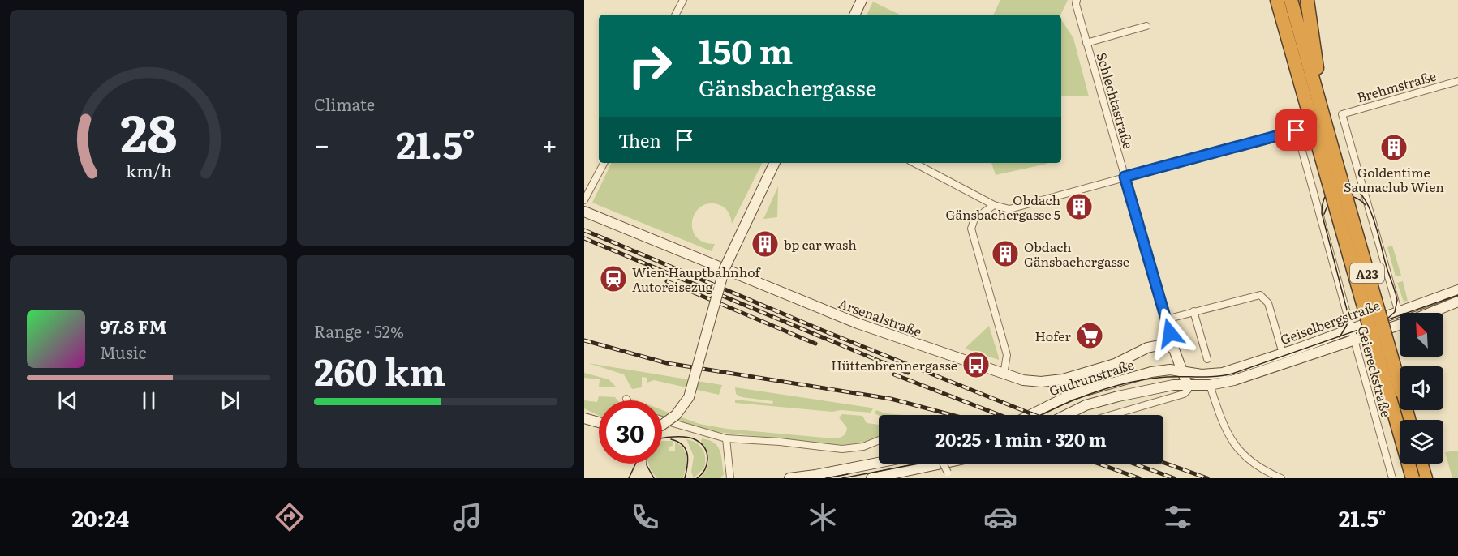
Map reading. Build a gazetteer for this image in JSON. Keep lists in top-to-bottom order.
{
  "streets": {
    "highway": ["A23"],
    "main road": ["Arsenalstraße", "Geiselbergstraße", "Gudrunstraße"],
    "street": ["Brehmstraße", "Schlechtastraße", "Geiereckstraße"]
  },
  "crossings": [
    ["Brehmstraße", "Geiselbergstraße"],
    ["Schlechtastraße", "Arsenalstraße"],
    ["Schlechtastraße", "Geiereckstraße"],
    ["Geiselbergstraße", "Geiereckstraße"],
    ["Geiselbergstraße", "Gudrunstraße"]
  ],
  "places": {
    "building": [
      "Goldentime Saunaclub Wien",
      "Obdach Gänsbachergasse 5",
      "bp car wash",
      "Obdach Gänsbachergasse"
    ],
    "station": ["Wien Hauptbahnhof Autoreisezug"],
    "supermarket": ["Hofer"],
    "bus stop": ["Hüttenbrennergasse"]
  },
  "north": "top left",
  "page": {
    "tile": [
      "Climate",
      ["Range · 52%", "260 km"]
    ],
    "turn": ["150 m", "Gänsbachergasse"],
    "then": "Then",
    "heat": ["−", "21.5°", "+"],
    "song": ["97.8 FM", "Music"],
    "limit": "30",
    "trip": "20:25 · 1 min · 320 m",
    "tabs": ["20:24", "21.5°"],
    "gauge": ["28", "km/h"]
  }
}
